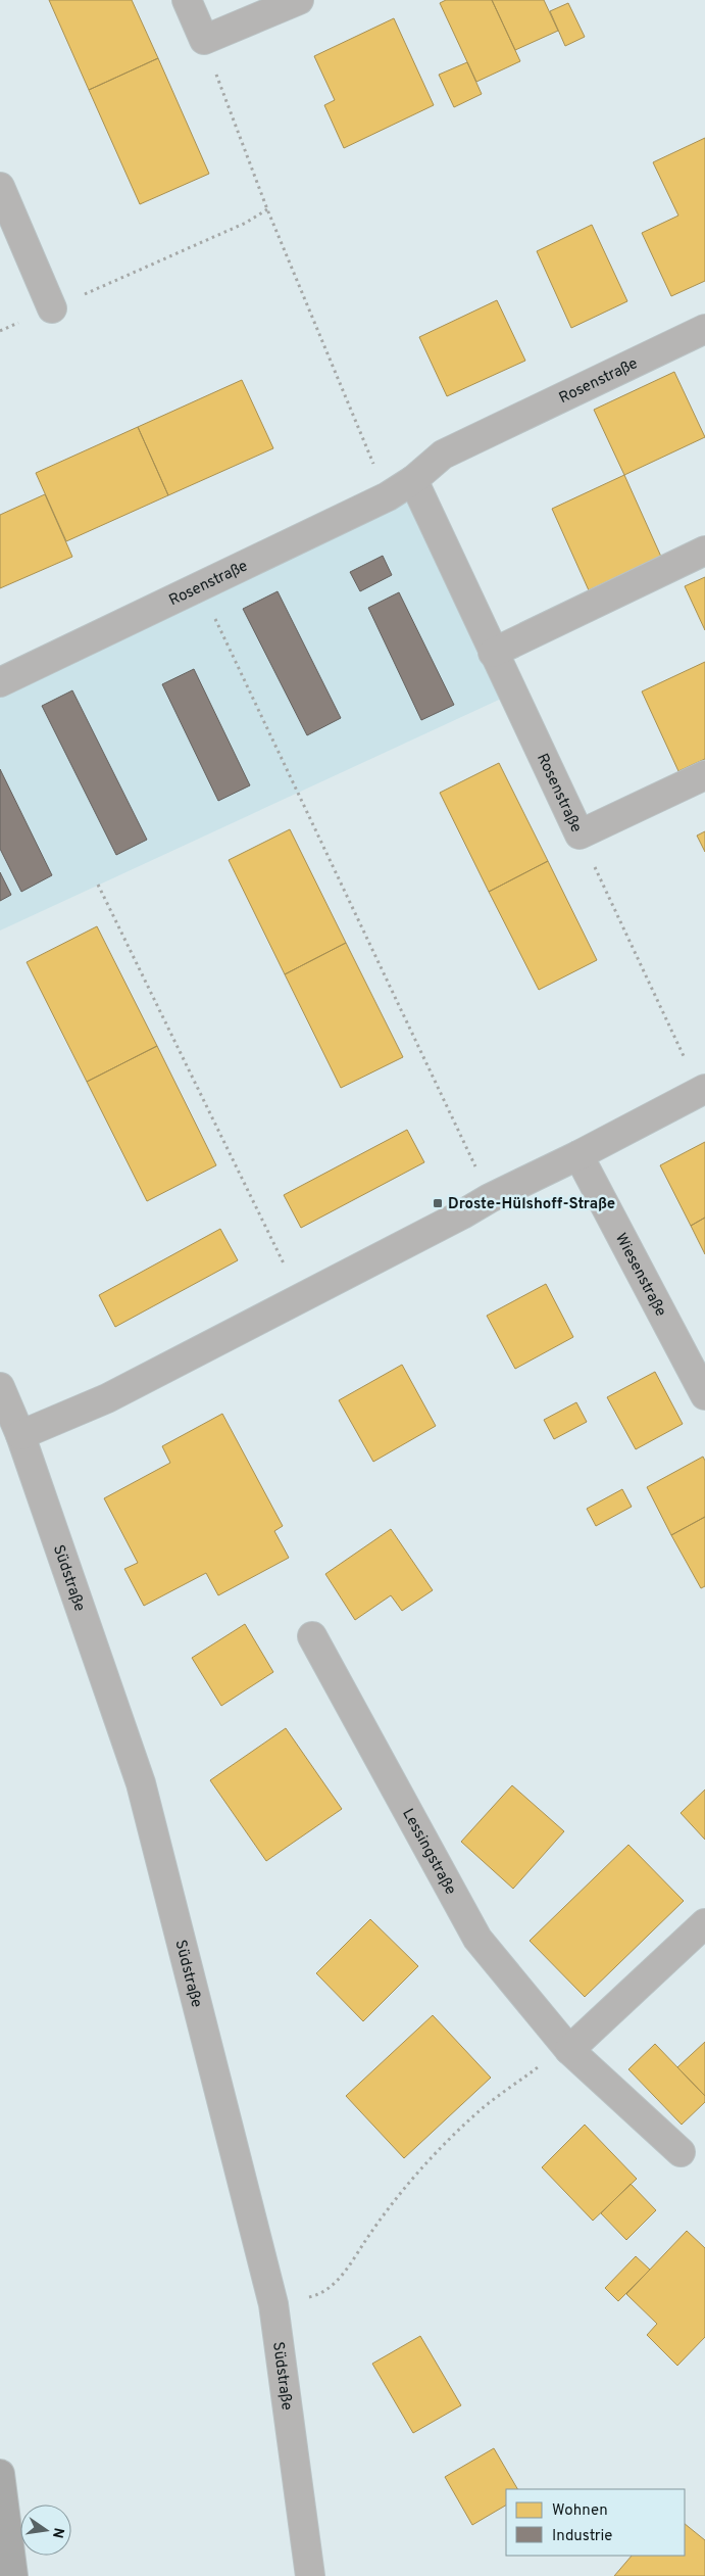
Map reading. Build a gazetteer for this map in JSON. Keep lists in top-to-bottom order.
{
  "streets": {
    "street": [
      "Rosenstraße",
      "Wiesenstraße",
      "Südstraße",
      "Lessingstraße"
    ]
  },
  "places": {
    "transit": ["Droste-Hülshoff-Straße"]
  },
  "legend": ["Wohnen", "Industrie"],
  "north": "right"
}
